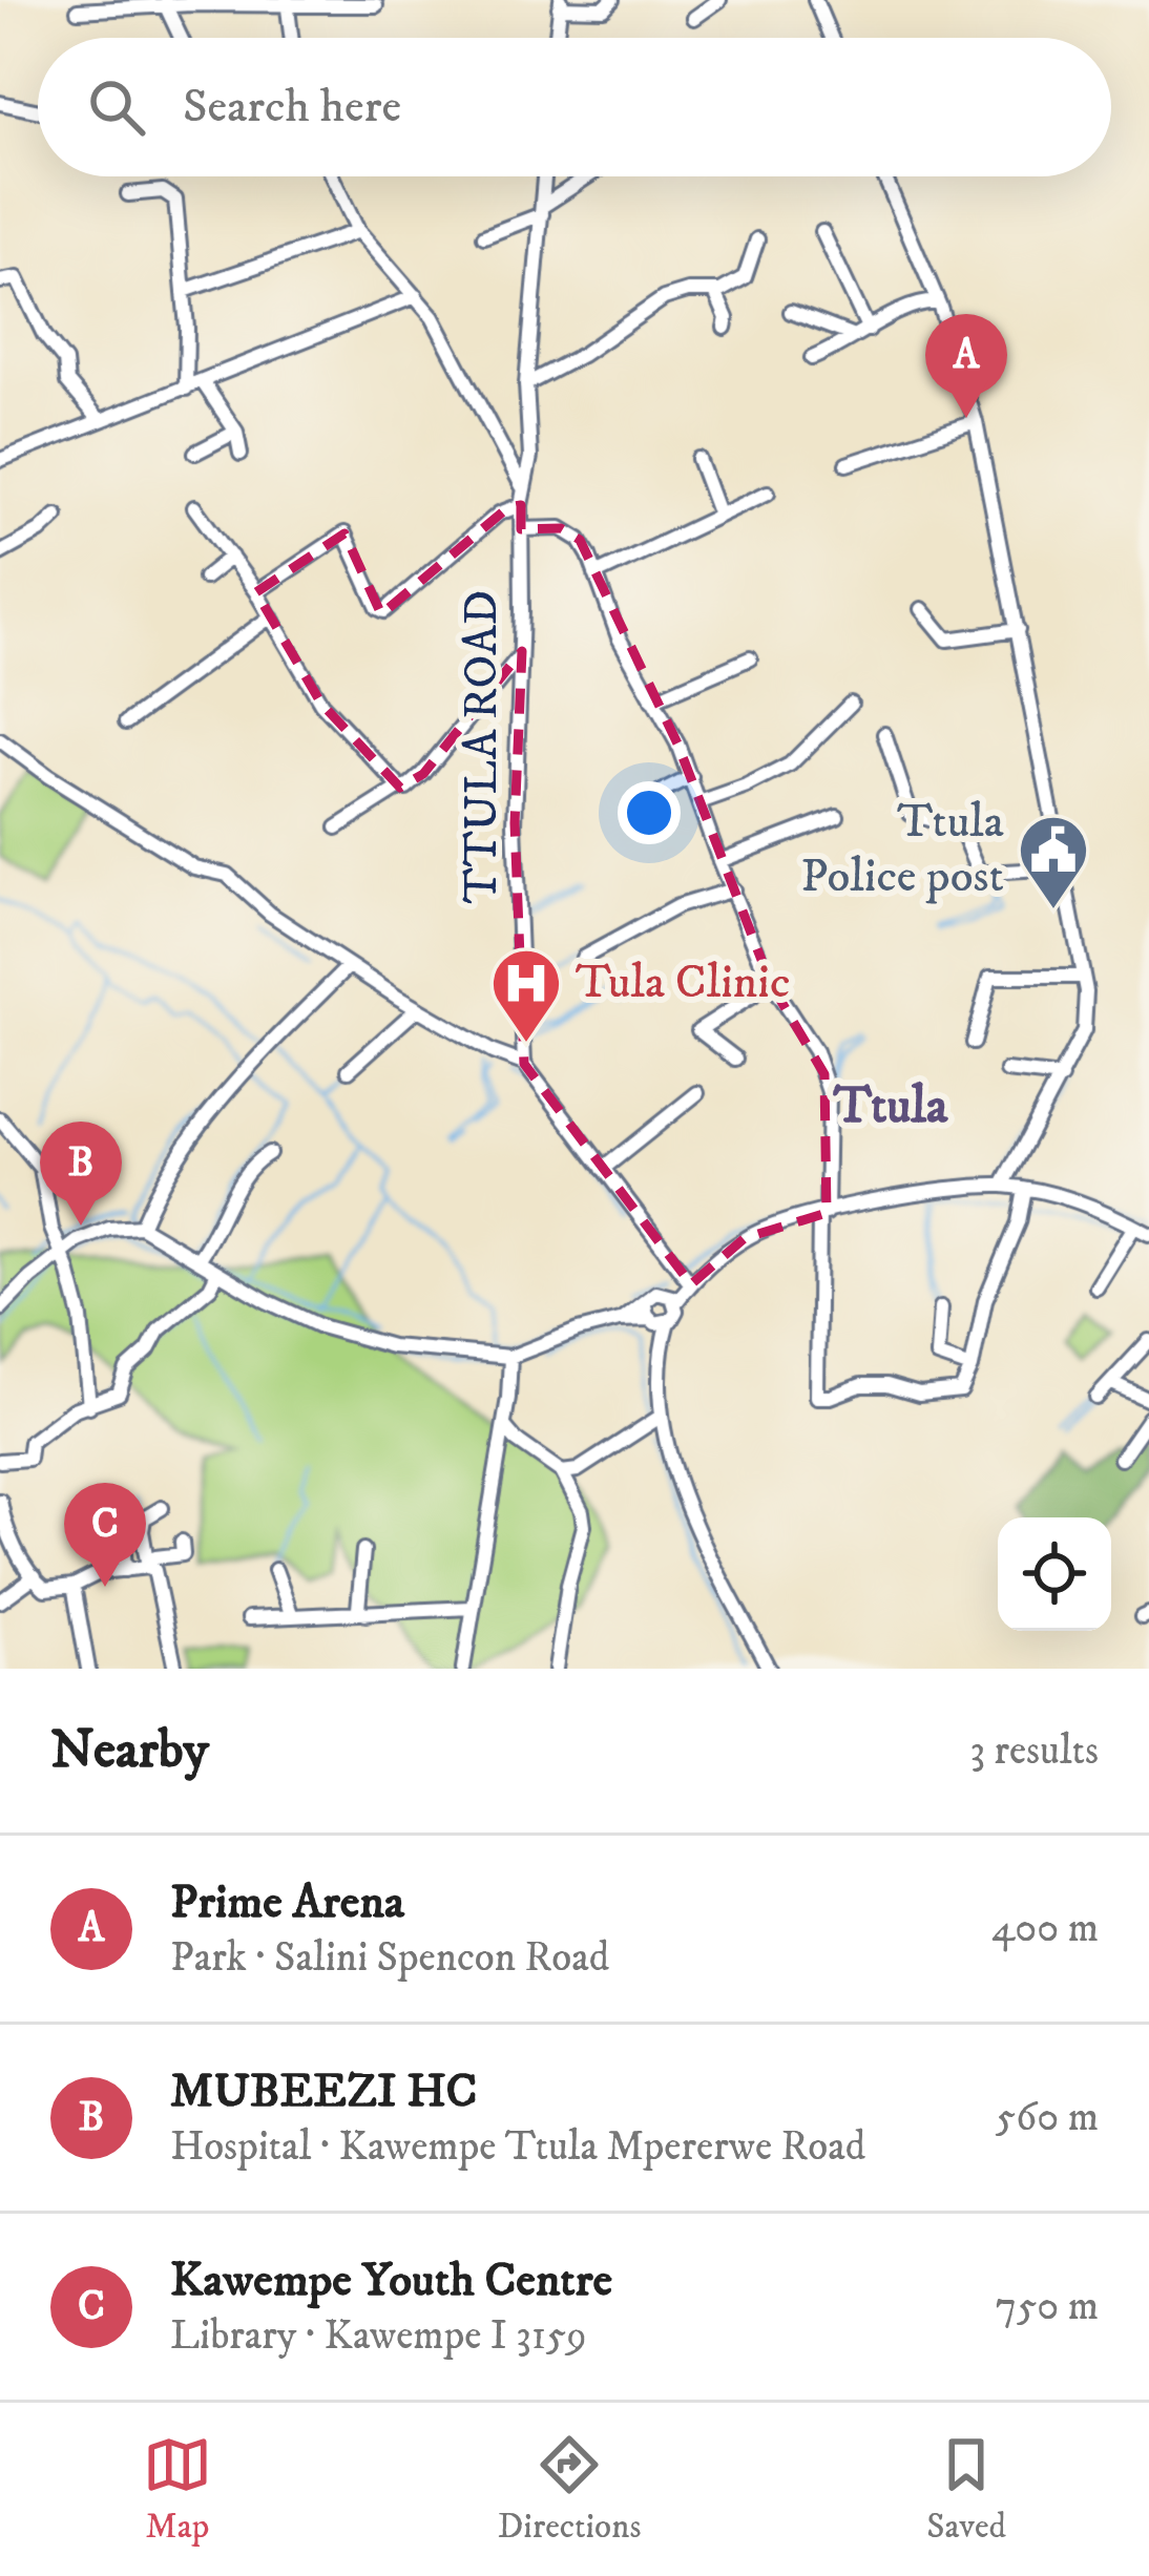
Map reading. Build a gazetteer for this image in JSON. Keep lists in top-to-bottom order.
{
  "streets": {
    "street": ["TTULA ROAD"]
  },
  "districts": ["Ttula"],
  "places": {
    "public building": ["Ttula Police post"],
    "hospital": ["Tula Clinic"]
  },
  "page": {
    "search": "Search here",
    "pins": ["A", "B", "C"],
    "heading": ["Nearby", "3 results"],
    "list": [
      {
        "mark": "A",
        "name": "Prime Arena",
        "note": "Park · Salini Spencon Road",
        "value": "400 m"
      },
      {
        "mark": "B",
        "name": "MUBEEZI HC",
        "note": "Hospital · Kawempe Ttula Mpererwe Road",
        "value": "560 m"
      },
      {
        "mark": "C",
        "name": "Kawempe Youth Centre",
        "note": "Library · Kawempe I 3159",
        "value": "750 m"
      }
    ],
    "nav": ["Map", "Directions", "Saved"]
  }
}
